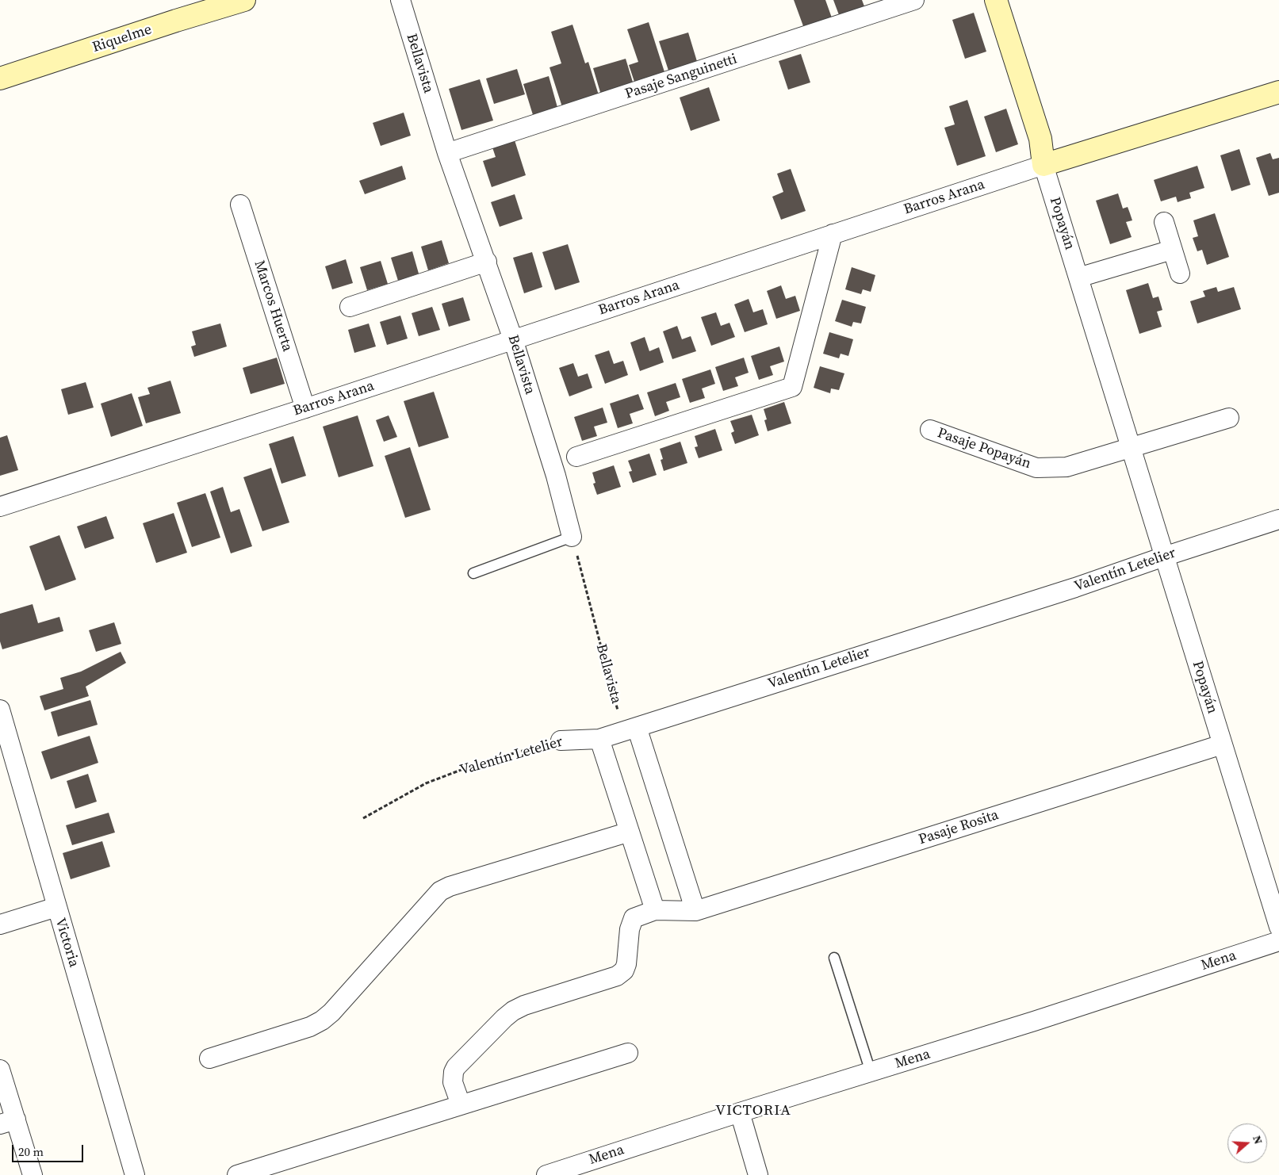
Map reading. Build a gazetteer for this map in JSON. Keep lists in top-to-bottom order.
{
  "streets": {
    "main road": ["Riquelme", "Barros Arana", "Popayán"],
    "street": [
      "Bellavista",
      "Pasaje Sanguinetti",
      "Marcos Huerta",
      "Pasaje Popayán",
      "Valentín Letelier",
      "Pasaje Rosita",
      "Victoria",
      "Mena"
    ]
  },
  "crossings": [
    ["Bellavista", "Pasaje Sanguinetti"],
    ["Bellavista", "Barros Arana"],
    ["Bellavista", "Valentín Letelier"],
    ["Barros Arana", "Popayán"],
    ["Barros Arana", "Marcos Huerta"],
    ["Popayán", "Pasaje Popayán"],
    ["Popayán", "Valentín Letelier"],
    ["Popayán", "Pasaje Rosita"]
  ],
  "districts": ["VICTORIA"],
  "scale_bar": "20 m",
  "north": "right"
}
